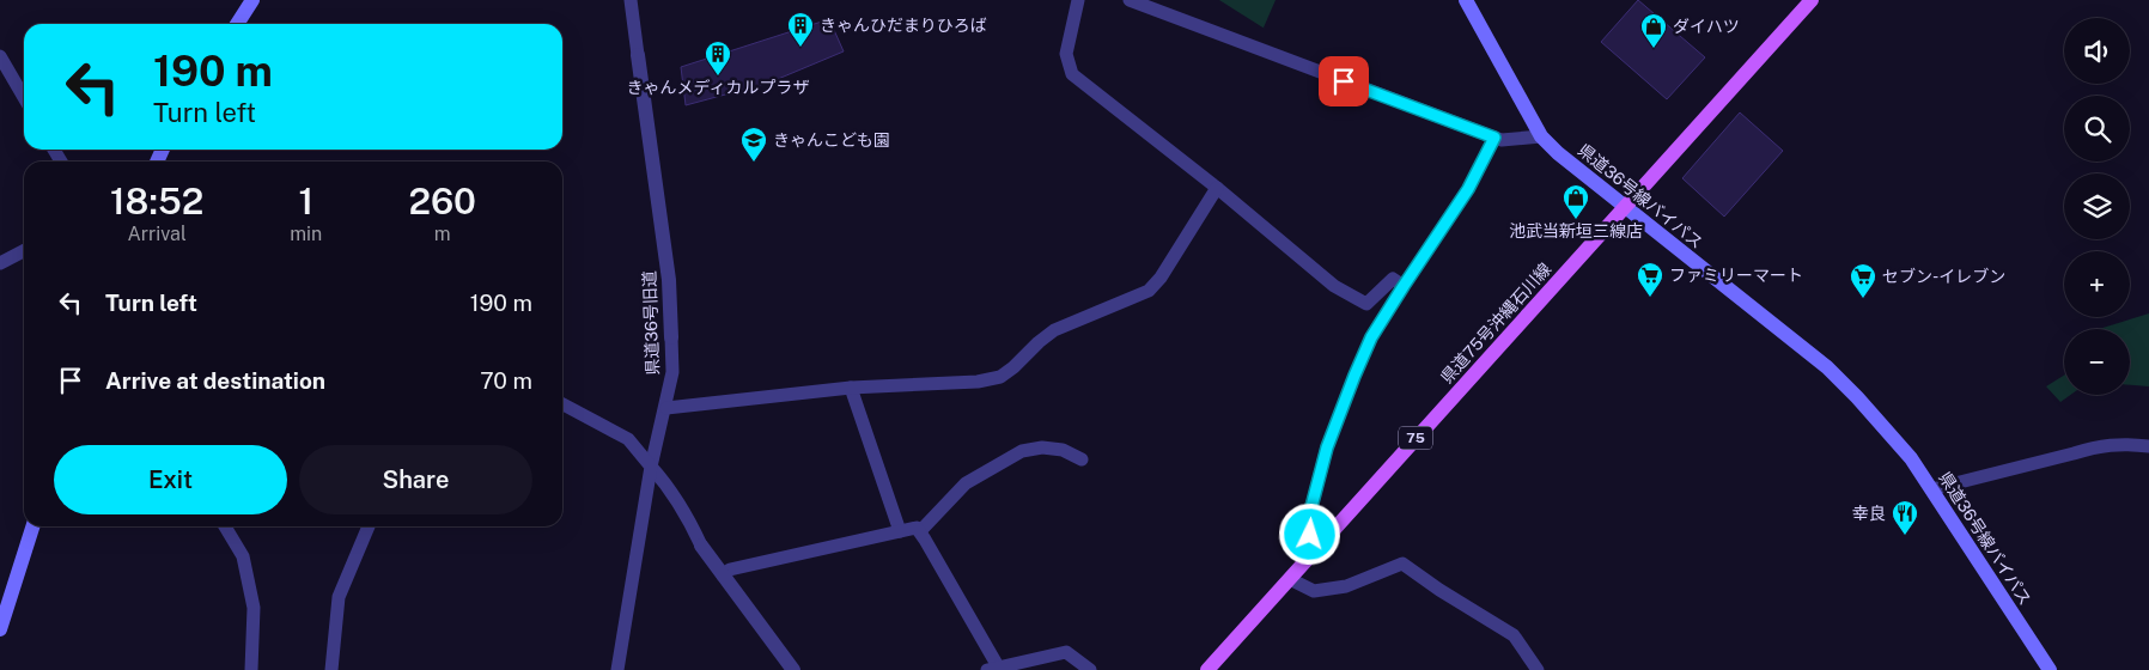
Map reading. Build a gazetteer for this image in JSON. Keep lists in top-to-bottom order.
{
  "streets": {
    "main road": ["県道36号線バイパス", "県道75号沖縄石川線", "75"],
    "street": ["県道36号旧道"]
  },
  "crossings": [
    ["県道36号線バイパス", "県道75号沖縄石川線"]
  ],
  "places": {
    "building": ["きゃんひだまりひろば", "きゃんメディカルプラザ"],
    "shop": ["ダイハツ", "池武当新垣三線店"],
    "school or university": ["きゃんこども園"],
    "supermarket": ["ファミリーマート", "セブン-イレブン"],
    "restaurant": ["幸良"]
  },
  "page": {
    "map_buttons": ["+", "−"],
    "turn": ["190 m", "Turn left"],
    "eta": [
      "18:52",
      "Arrival",
      "1",
      "min",
      "260",
      "m"
    ],
    "list": [
      {
        "name": "Turn left",
        "value": "190 m"
      },
      {
        "name": "Arrive at destination",
        "value": "70 m"
      }
    ],
    "buttons": ["Exit", "Share"]
  }
}
